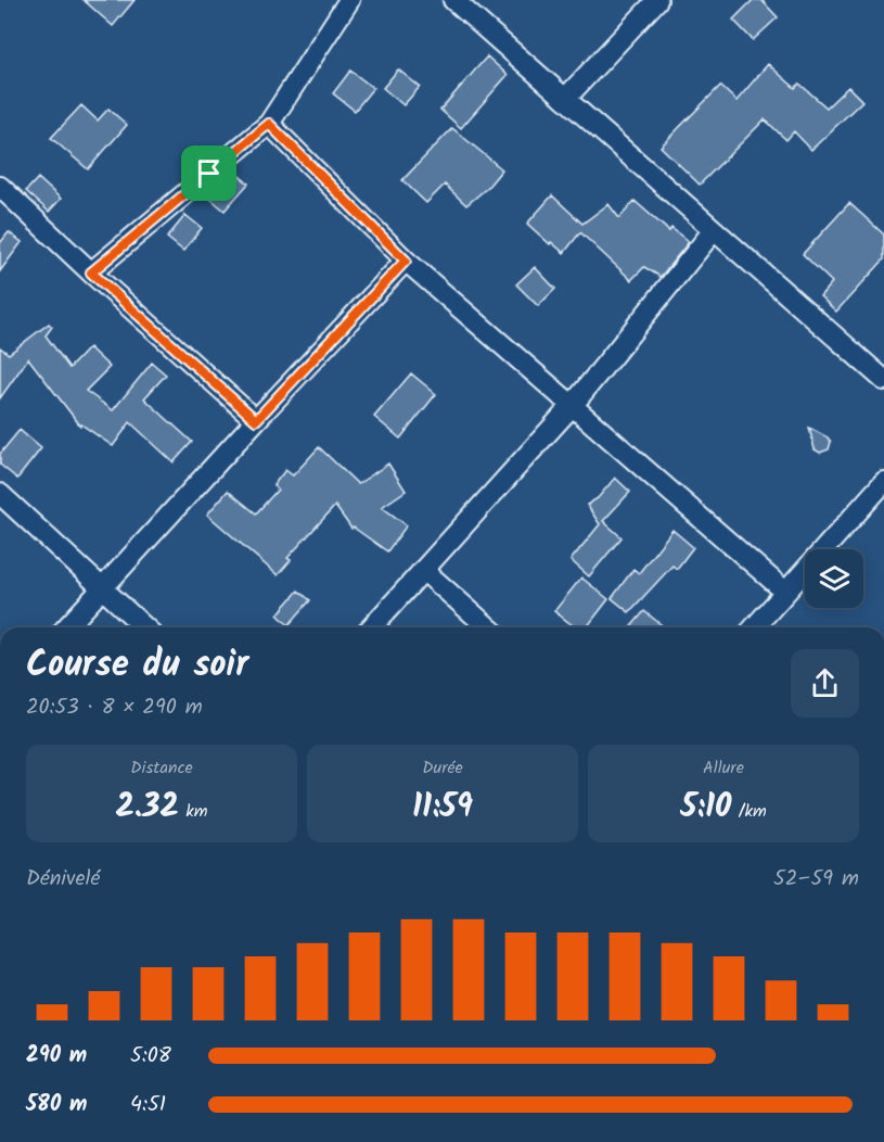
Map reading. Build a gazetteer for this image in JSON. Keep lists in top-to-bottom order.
{
  "page": {
    "heading": ["Course du soir", "20:53 · 8 × 290 m"],
    "stats": [
      ["Distance", "2.32 km"],
      ["Durée", "11:59"],
      ["Allure", "5:10 /km"]
    ],
    "chart": ["Dénivelé", "52–59 m"],
    "list": [
      {
        "name": "290 m",
        "note": "5:08"
      },
      {
        "name": "580 m",
        "note": "4:51"
      }
    ]
  }
}
